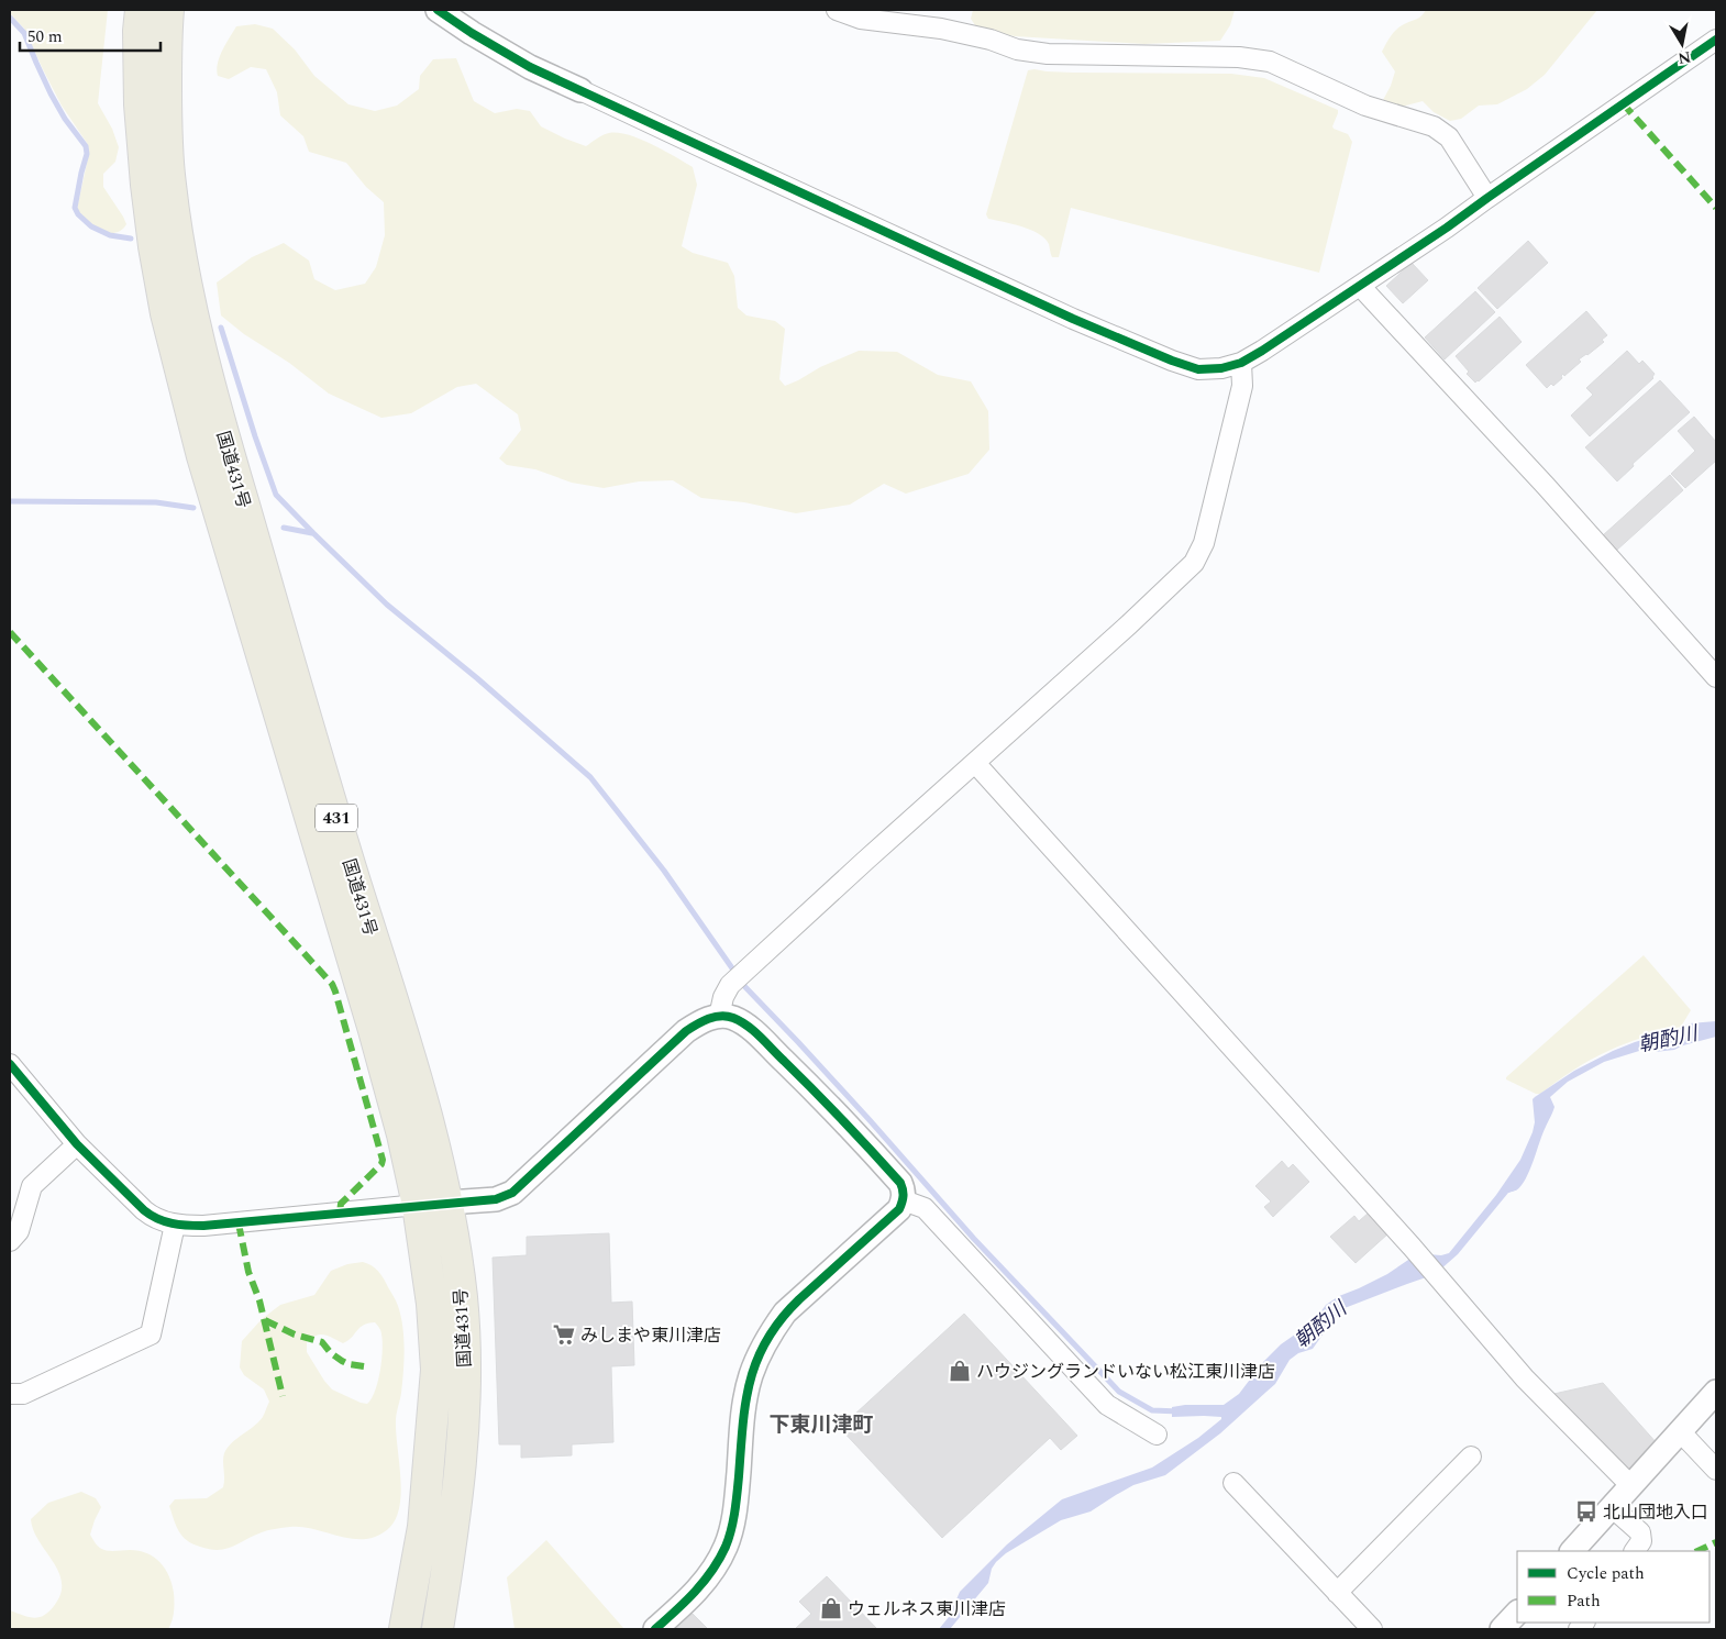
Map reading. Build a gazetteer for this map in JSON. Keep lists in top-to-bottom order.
{
  "streets": {
    "highway": ["国道431号", "431"]
  },
  "districts": ["下東川津町"],
  "water": ["朝酌川"],
  "places": {
    "supermarket": ["みしまや東川津店"],
    "shop": ["ハウジングランドいない松江東川津店", "ウェルネス東川津店"],
    "bus stop": ["北山団地入口"]
  },
  "legend": ["Cycle path", "Path"],
  "scale_bar": "50 m",
  "north": "bottom"
}
